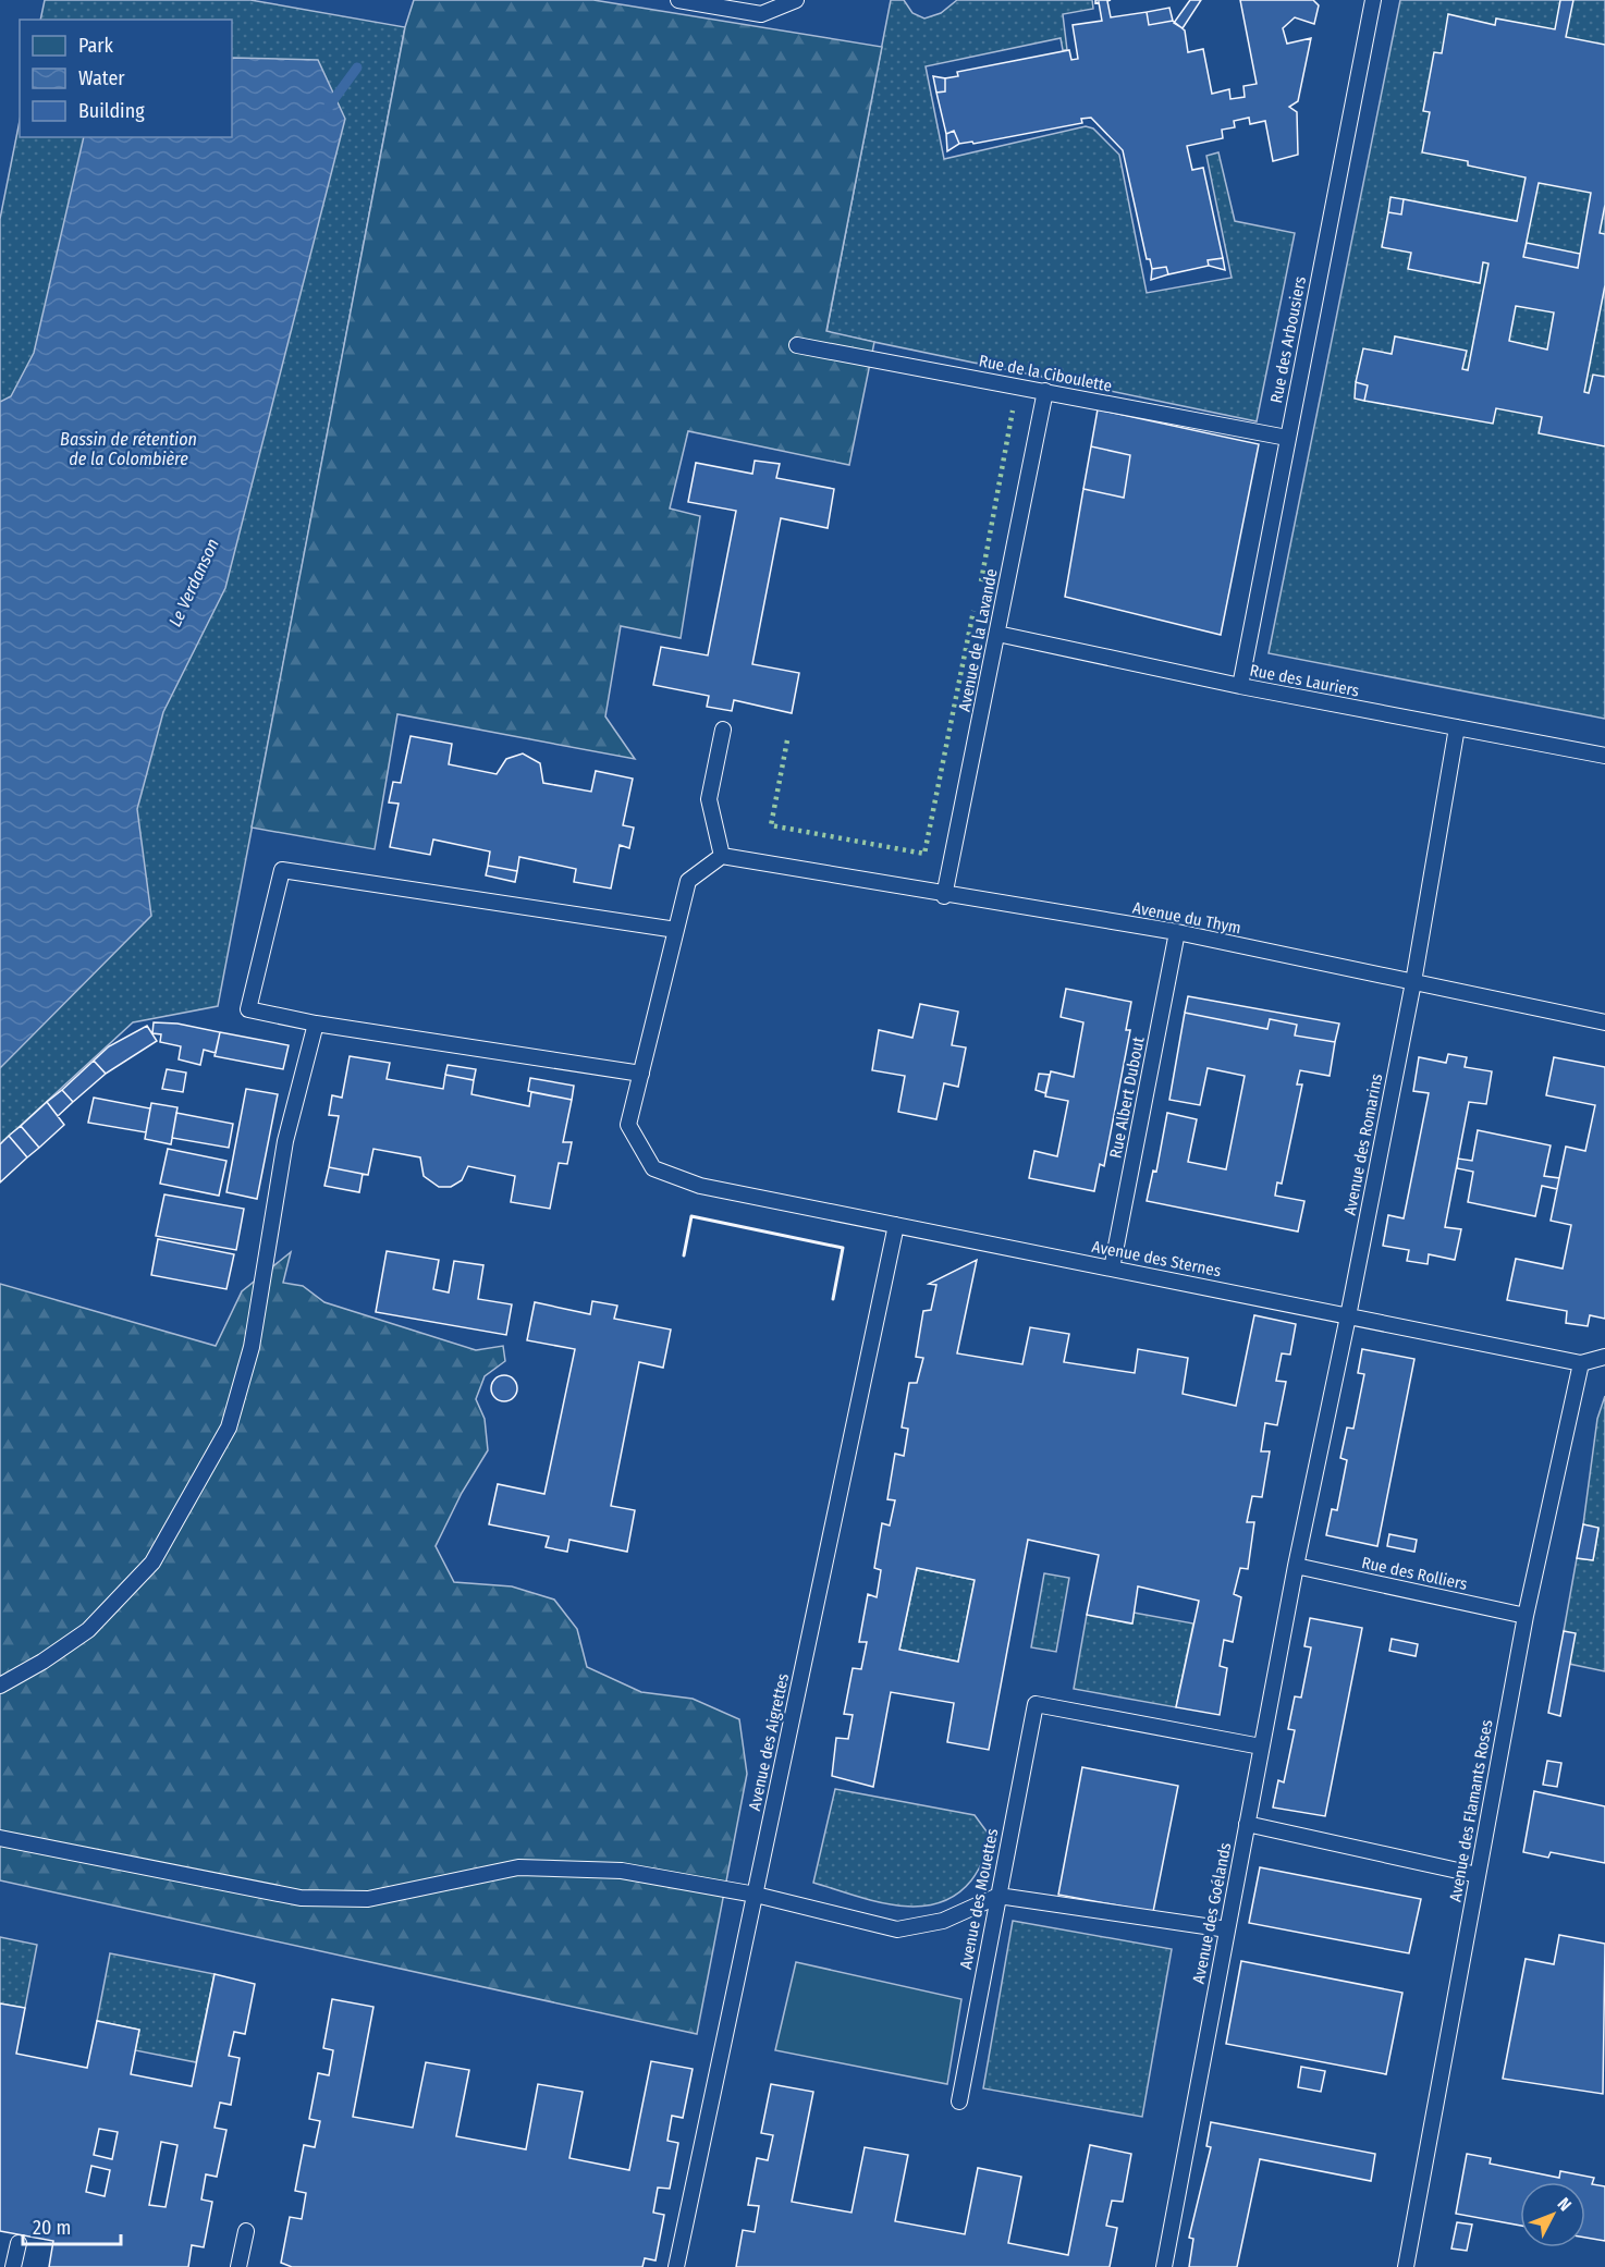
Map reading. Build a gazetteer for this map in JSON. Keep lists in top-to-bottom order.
{
  "streets": {
    "lane": [
      "Rue des Arbousiers",
      "Rue de la Ciboulette",
      "Avenue de la Lavande",
      "Rue des Lauriers",
      "Avenue du Thym",
      "Rue Albert Dubout",
      "Avenue des Romarins",
      "Avenue des Sternes",
      "Rue des Rolliers",
      "Avenue des Aigrettes",
      "Avenue des Flamants Roses",
      "Avenue des Mouettes",
      "Avenue des Goélands"
    ]
  },
  "crossings": [
    ["Rue des Arbousiers", "Rue de la Ciboulette"],
    ["Rue des Arbousiers", "Rue des Lauriers"],
    ["Rue de la Ciboulette", "Avenue de la Lavande"],
    ["Avenue de la Lavande", "Rue des Lauriers"],
    ["Avenue de la Lavande", "Avenue du Thym"],
    ["Rue des Lauriers", "Avenue des Romarins"],
    ["Avenue du Thym", "Rue Albert Dubout"],
    ["Avenue du Thym", "Avenue des Romarins"],
    ["Avenue du Thym", "Avenue des Sternes"],
    ["Rue Albert Dubout", "Avenue des Sternes"],
    ["Avenue des Romarins", "Avenue des Sternes"],
    ["Avenue des Romarins", "Rue des Rolliers"],
    ["Avenue des Romarins", "Avenue des Goélands"],
    ["Avenue des Sternes", "Avenue des Aigrettes"],
    ["Avenue des Sternes", "Avenue des Flamants Roses"],
    ["Rue des Rolliers", "Avenue des Flamants Roses"],
    ["Rue des Rolliers", "Avenue des Goélands"],
    ["Avenue des Mouettes", "Avenue des Goélands"]
  ],
  "water": ["Bassin de rétention de la Colombière", "Le Verdanson"],
  "legend": ["Park", "Water", "Building"],
  "scale_bar": "20 m",
  "north": "top right"
}
